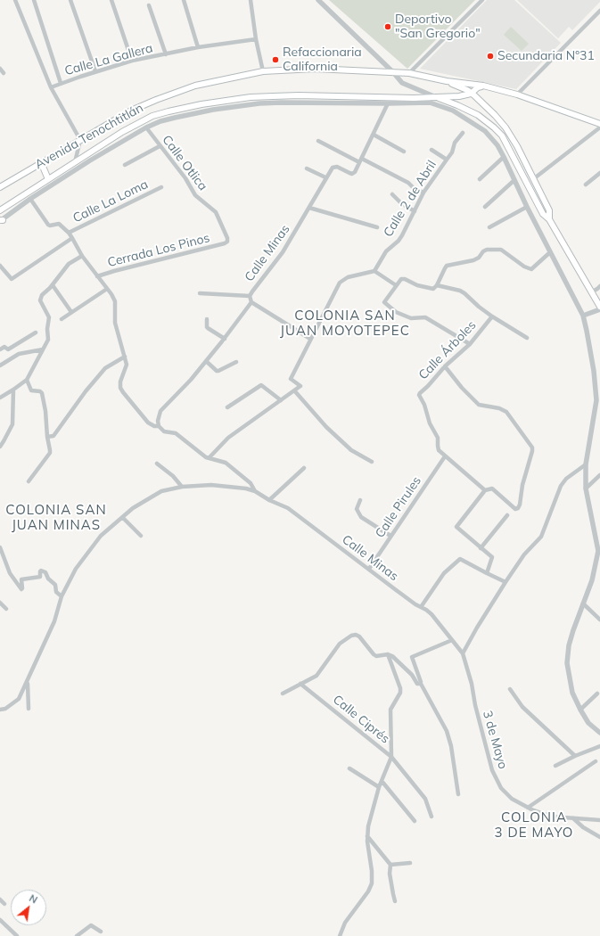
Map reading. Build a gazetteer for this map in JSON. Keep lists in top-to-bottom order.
{
  "streets": {
    "main road": ["Avenida Tenochtitlán"],
    "street": [
      "Calle La Gallera",
      "Calle Otlica",
      "Calle 2 de Abril",
      "Calle La Loma",
      "Cerrada Los Pinos",
      "Calle Minas",
      "Calle Árboles",
      "Calle Pirules",
      "Calle Ciprés",
      "3 de Mayo"
    ]
  },
  "crossings": [
    ["Calle La Gallera", "Avenida Tenochtitlán"],
    ["Calle Otlica", "Cerrada Los Pinos"],
    ["Calle La Loma", "Cerrada Los Pinos"],
    ["Calle La Loma", "Calle Minas"],
    ["Calle Minas", "Calle Pirules"],
    ["Calle Minas", "3 de Mayo"],
    ["Calle Árboles", "Calle Pirules"]
  ],
  "districts": ["COLONIA SAN JUAN MOYOTEPEC", "COLONIA SAN JUAN MINAS", "COLONIA 3 DE MAYO"],
  "places": ["Deportivo \"San Gregorio\"", "Secundaria Nº31", "Refaccionaria California"],
  "north": "top right"
}
